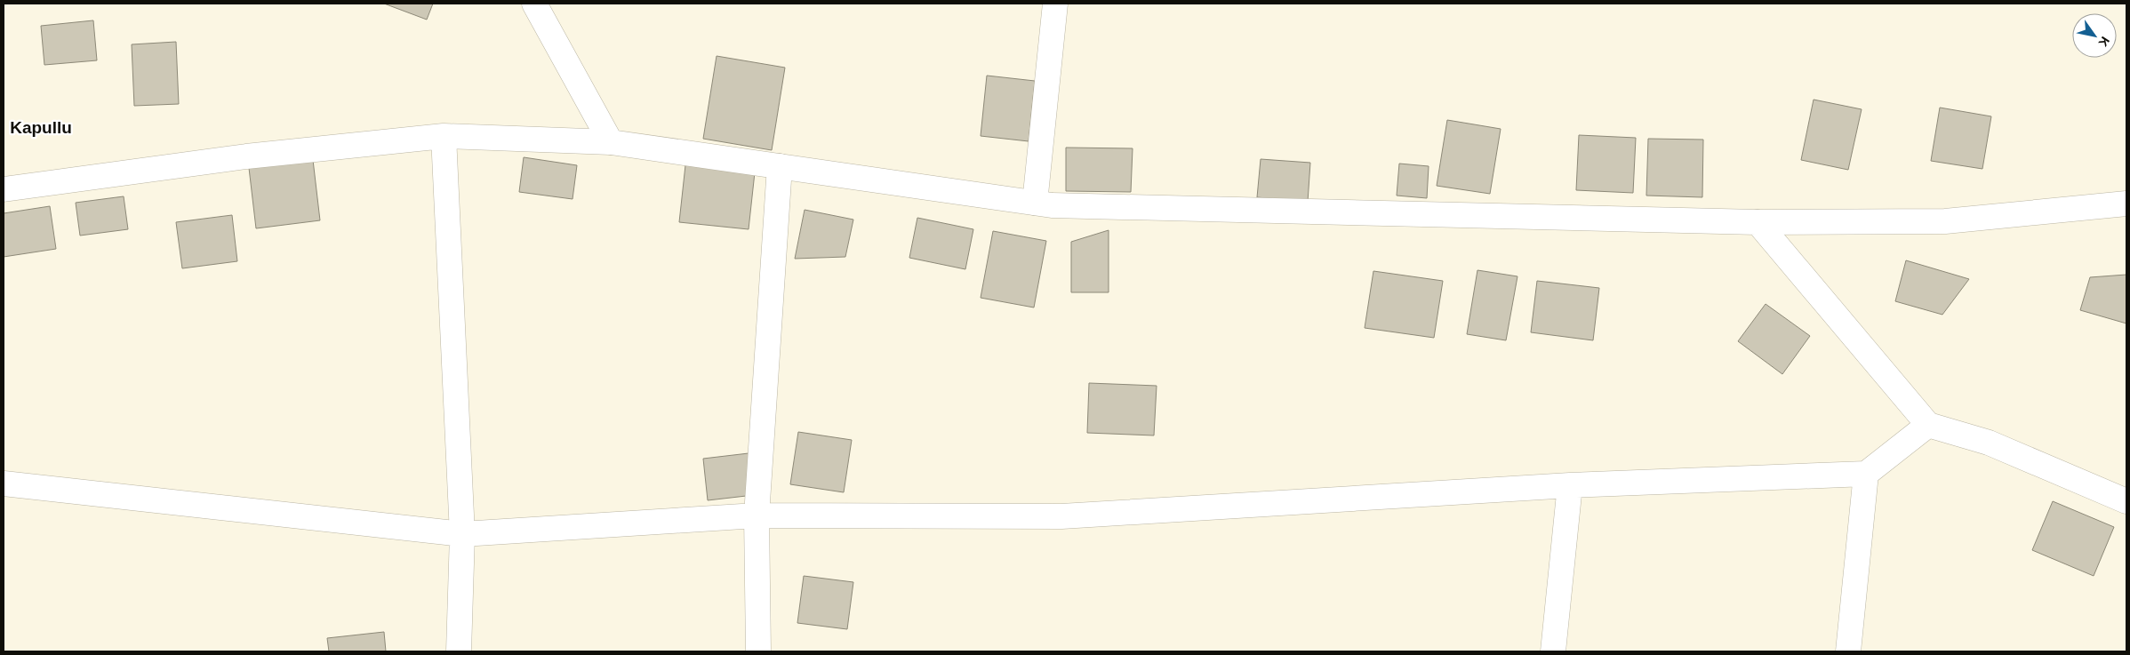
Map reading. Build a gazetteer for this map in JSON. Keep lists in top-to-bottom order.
{
  "districts": ["Kapullu"],
  "north": "bottom right"
}
